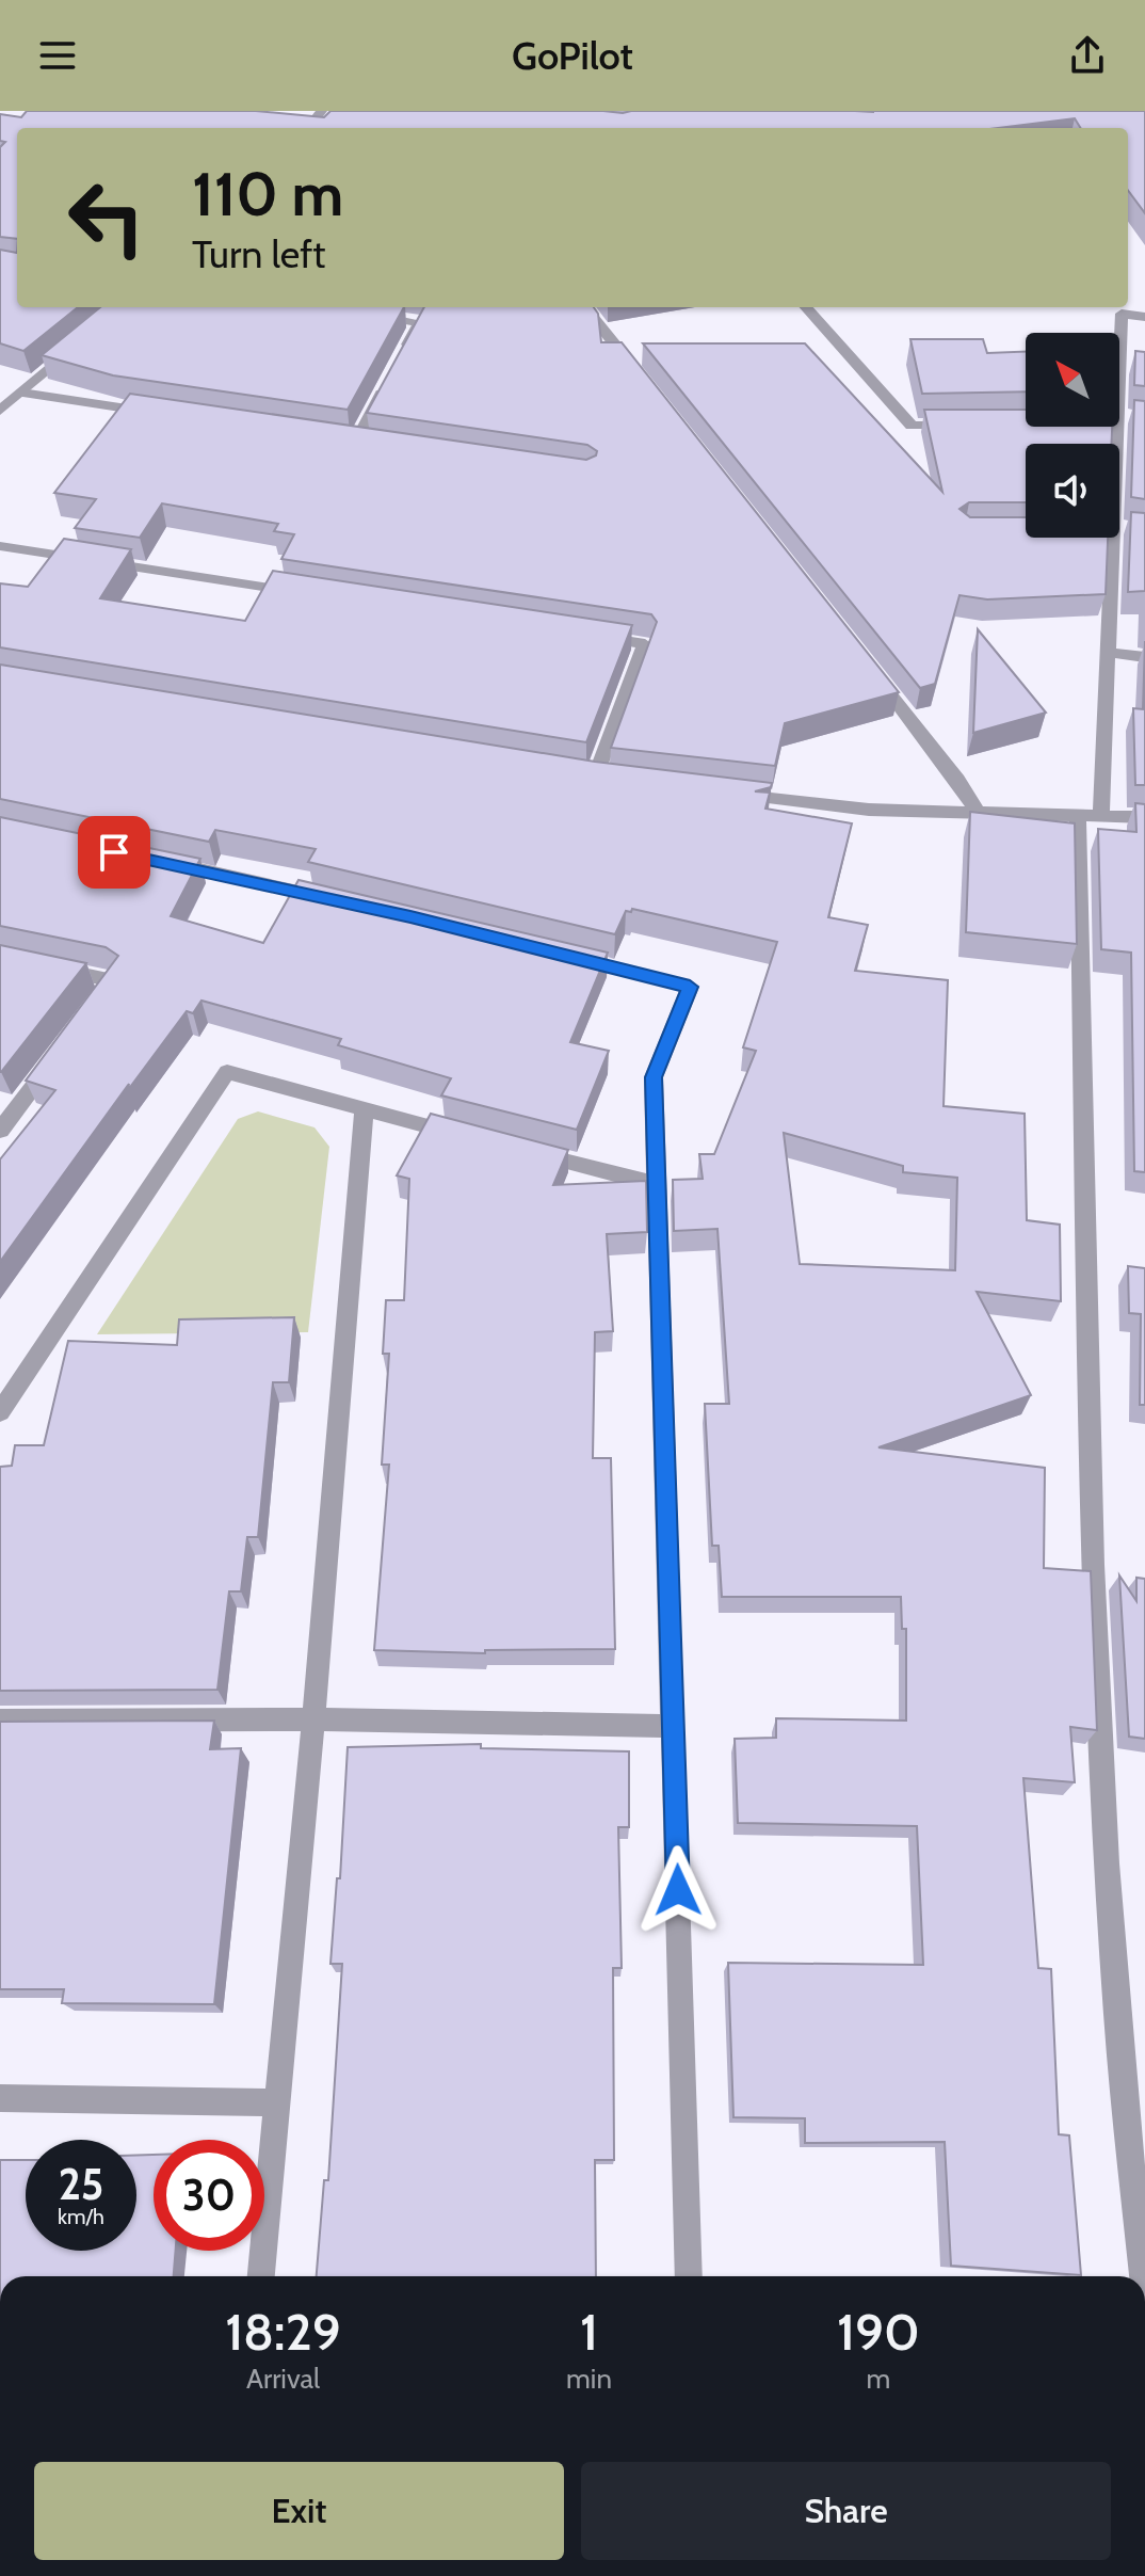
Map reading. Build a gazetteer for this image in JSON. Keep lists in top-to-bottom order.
{
  "north": "top left",
  "page": {
    "header": "GoPilot",
    "turn": ["110 m", "Turn left"],
    "speed": "25 km/h",
    "limit": "30",
    "eta": [
      "18:29",
      "Arrival",
      "1",
      "min",
      "190",
      "m"
    ],
    "buttons": ["Exit", "Share"]
  }
}
